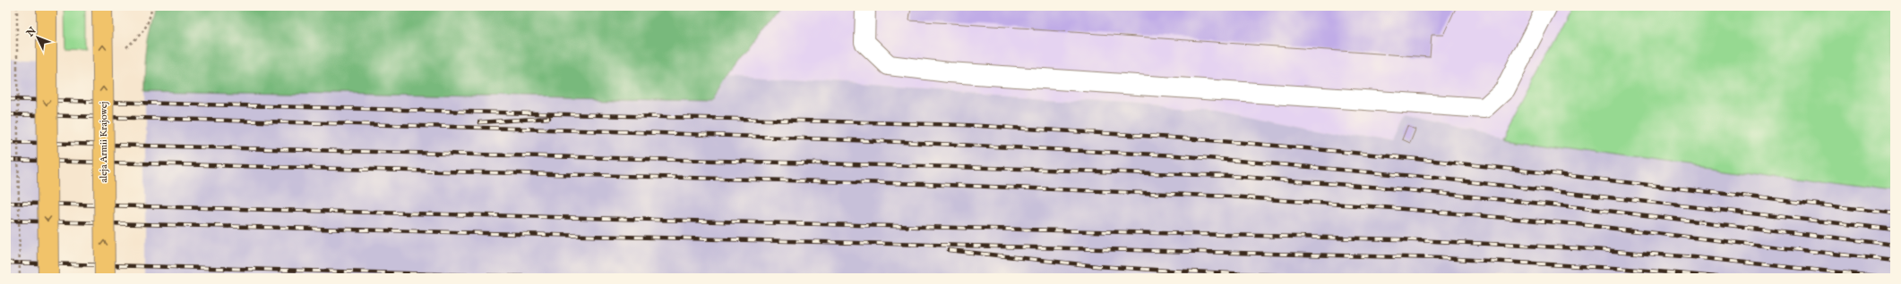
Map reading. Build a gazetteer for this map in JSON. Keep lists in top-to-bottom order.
{
  "streets": {
    "main road": ["aleja Armii Krajowej"]
  },
  "north": "top left"
}
